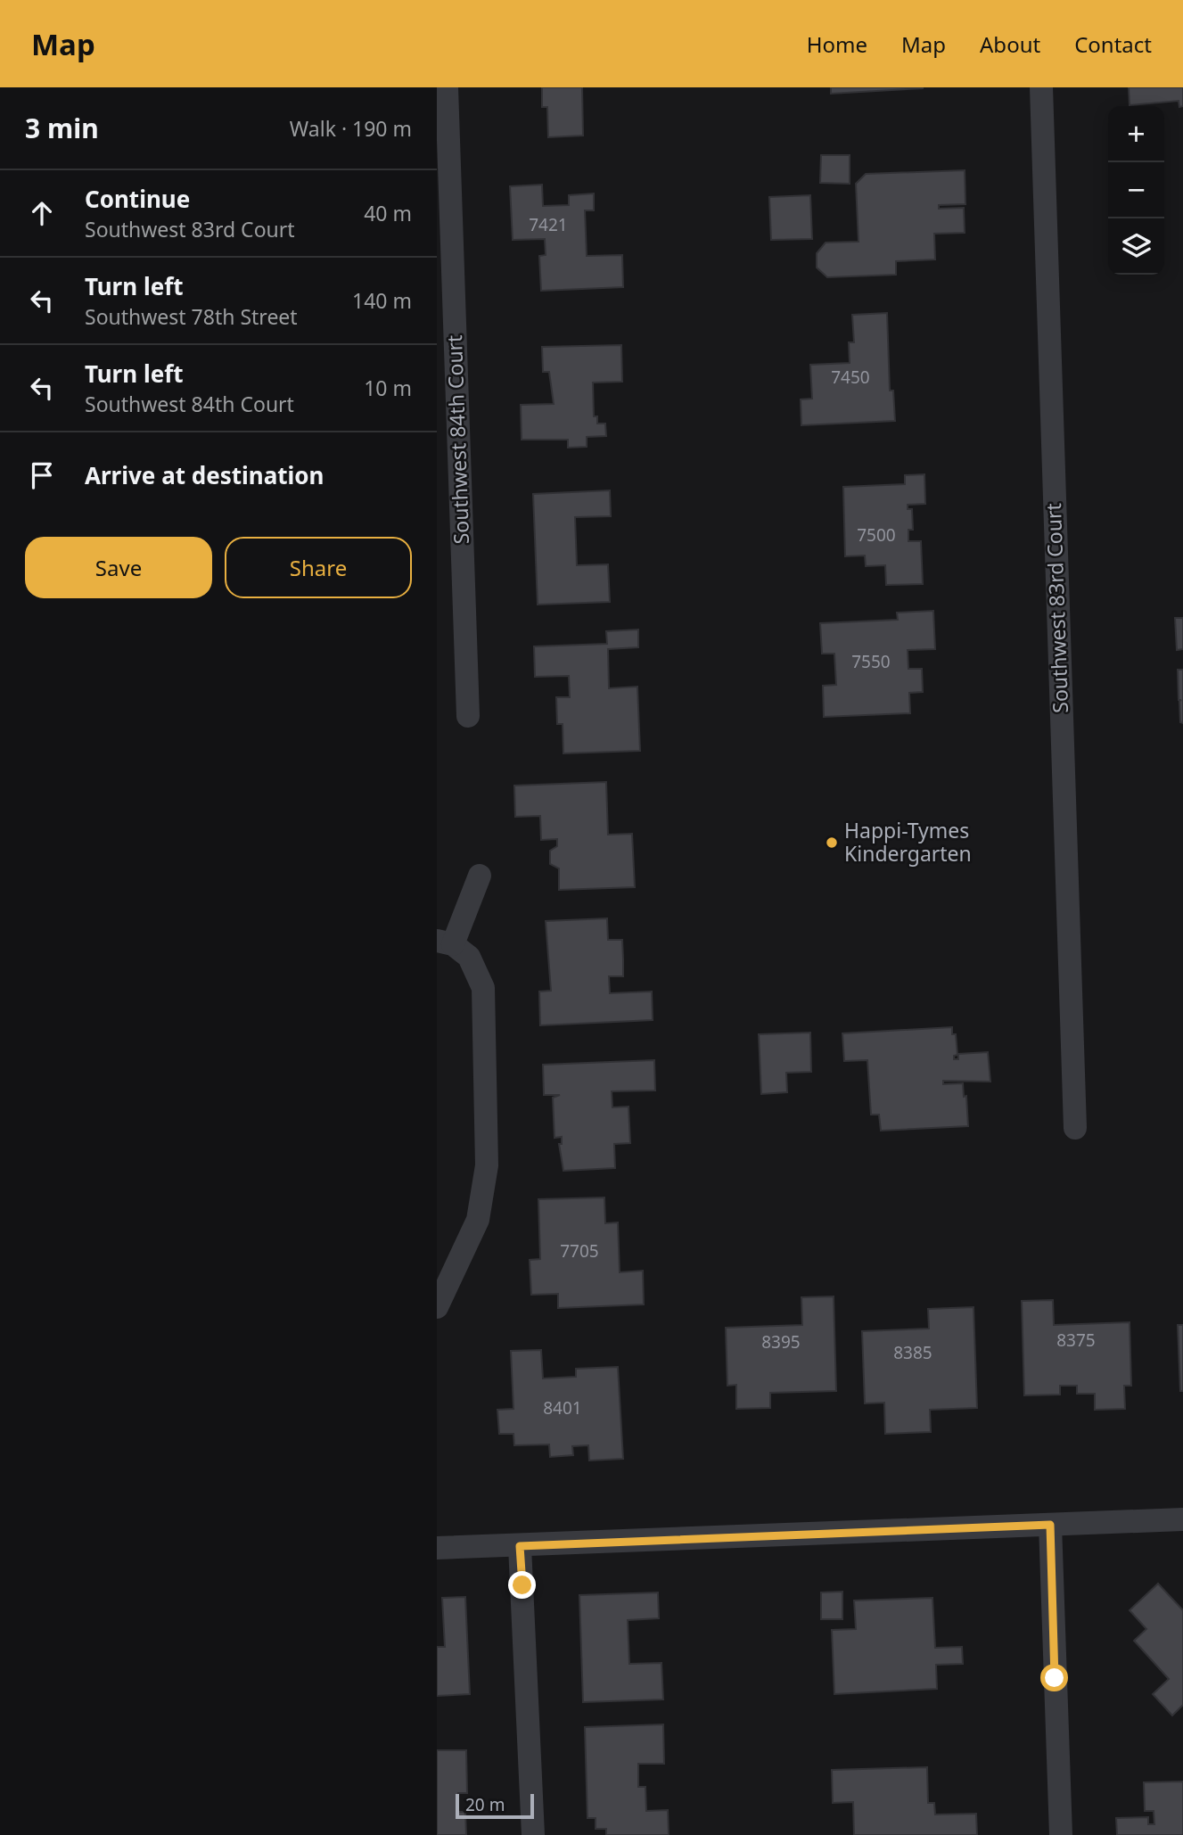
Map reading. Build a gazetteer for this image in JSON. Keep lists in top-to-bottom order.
{
  "streets": {
    "street": ["Southwest 84th Court", "Southwest 83rd Court"]
  },
  "places": ["Happi-Tymes Kindergarten"],
  "house_numbers": [
    "7421",
    "7450",
    "7500",
    "7550",
    "7705",
    "8375",
    "8395",
    "8385",
    "8401"
  ],
  "scale_bar": "20 m",
  "page": {
    "header": "Map",
    "nav": [
      "Home",
      "Map",
      "About",
      "Contact"
    ],
    "heading": ["3 min", "Walk · 190 m"],
    "map_buttons": ["+", "−"],
    "list": [
      ["Continue", "Southwest 83rd Court", "40 m"],
      ["Turn left", "Southwest 78th Street", "140 m"],
      ["Turn left", "Southwest 84th Court", "10 m"],
      "Arrive at destination"
    ],
    "buttons": ["Save", "Share"],
    "scale": "20 m"
  }
}
